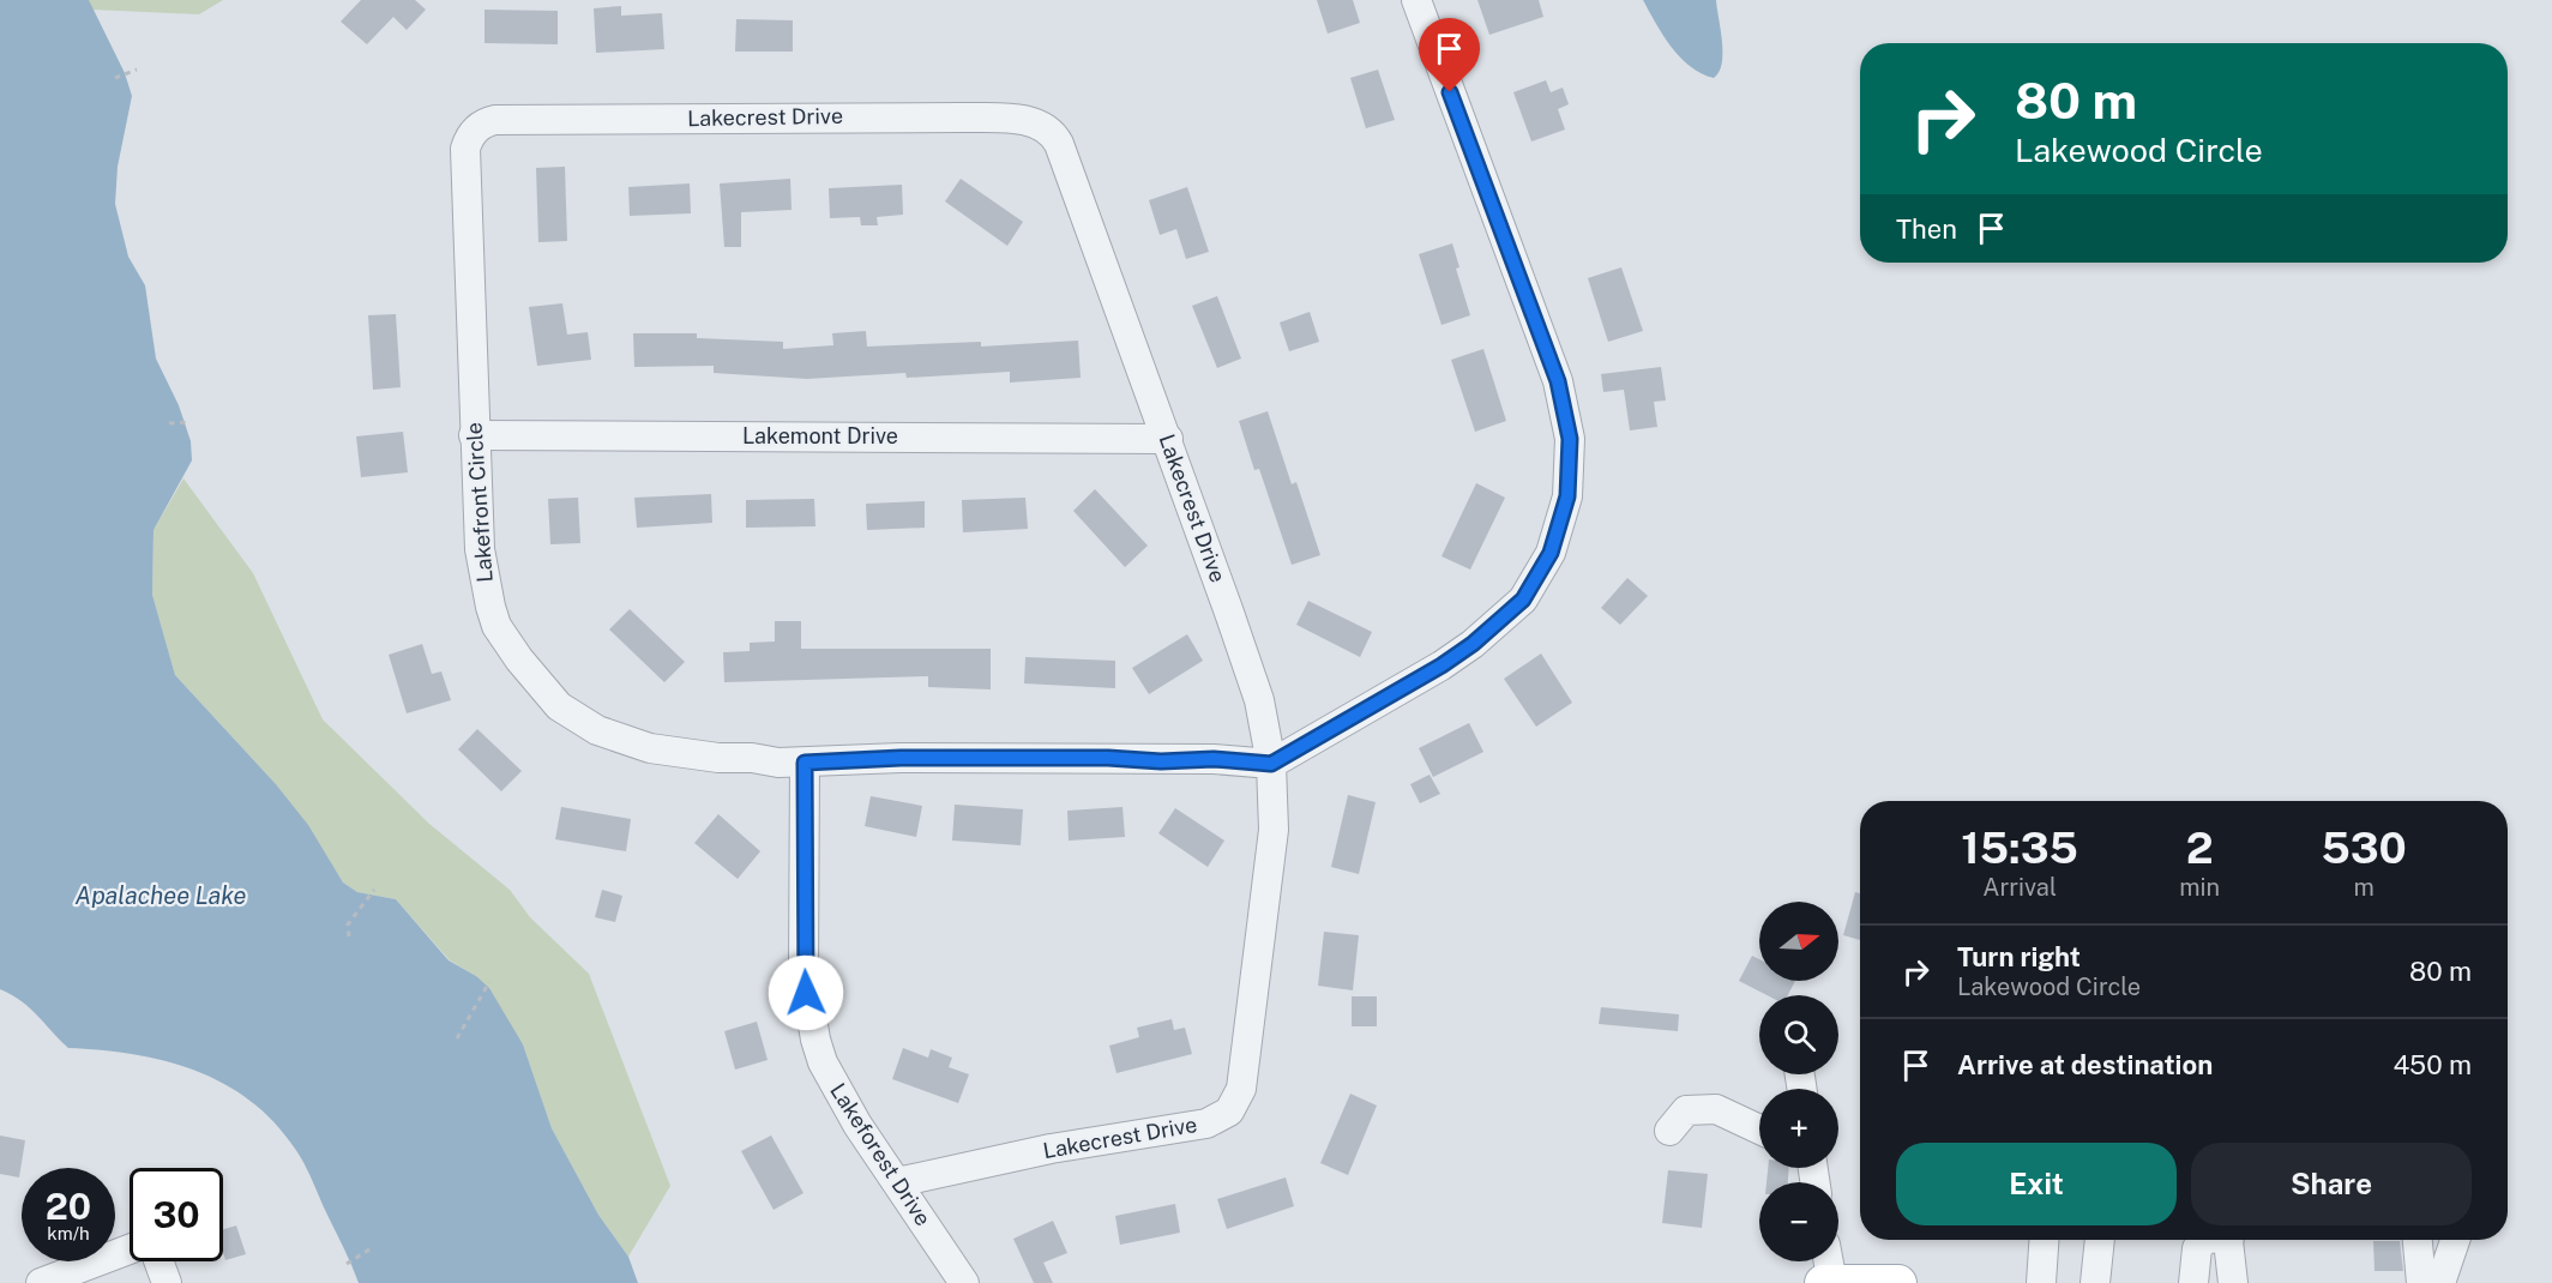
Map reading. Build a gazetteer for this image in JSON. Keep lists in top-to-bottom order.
{
  "streets": {
    "street": [
      "Lakecrest Drive",
      "Lakemont Drive",
      "Lakefront Circle",
      "Lakeforest Drive"
    ]
  },
  "crossings": [
    ["Lakecrest Drive", "Lakemont Drive"],
    ["Lakecrest Drive", "Lakefront Circle"],
    ["Lakecrest Drive", "Lakeforest Drive"],
    ["Lakemont Drive", "Lakefront Circle"],
    ["Lakefront Circle", "Lakeforest Drive"]
  ],
  "water": ["Apalachee Lake"],
  "north": "right",
  "page": {
    "turn": ["80 m", "Lakewood Circle"],
    "then": "Then",
    "eta": [
      "15:35",
      "Arrival",
      "2",
      "min",
      "530",
      "m"
    ],
    "map_buttons": ["+", "−"],
    "list": [
      {
        "name": "Turn right",
        "note": "Lakewood Circle",
        "value": "80 m"
      },
      {
        "name": "Arrive at destination",
        "value": "450 m"
      }
    ],
    "buttons": ["Exit", "Share"],
    "speed": "20 km/h",
    "limit": "30"
  }
}
